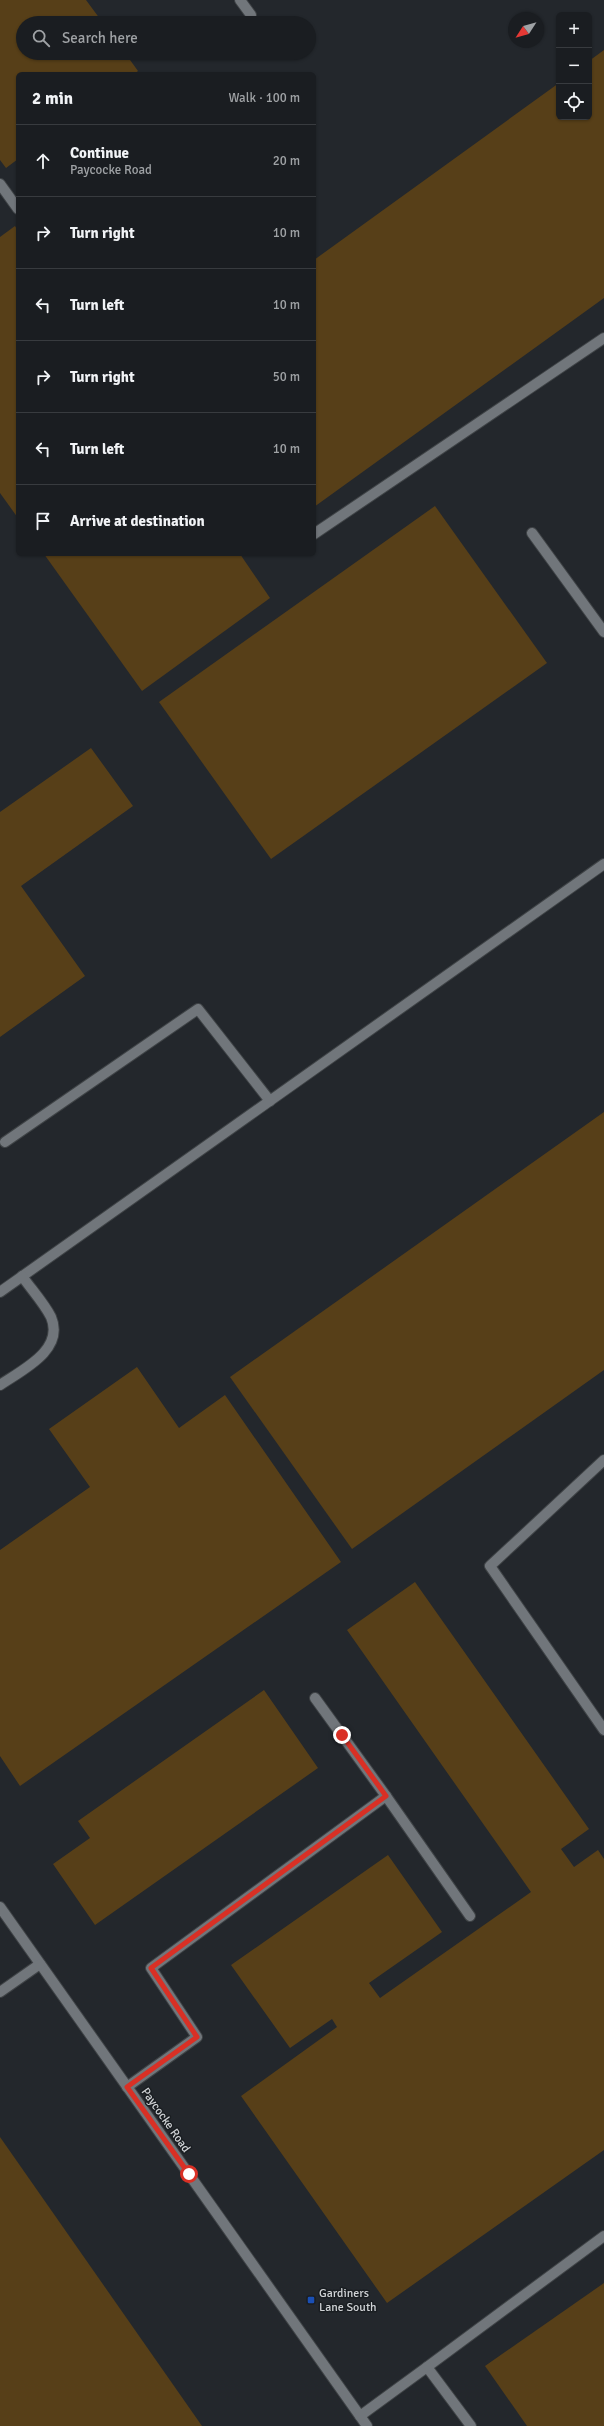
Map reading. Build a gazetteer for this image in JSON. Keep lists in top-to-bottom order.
{
  "streets": {
    "street": ["Paycocke Road"]
  },
  "places": {
    "transit": ["Gardiners Lane South"]
  },
  "north": "bottom left",
  "page": {
    "map_buttons": ["+", "−"],
    "search": "Search here",
    "heading": ["2 min", "Walk · 100 m"],
    "list": [
      ["Continue", "Paycocke Road", "20 m"],
      ["Turn right", "10 m"],
      ["Turn left", "10 m"],
      ["Turn right", "50 m"],
      ["Turn left", "10 m"],
      "Arrive at destination"
    ]
  }
}
